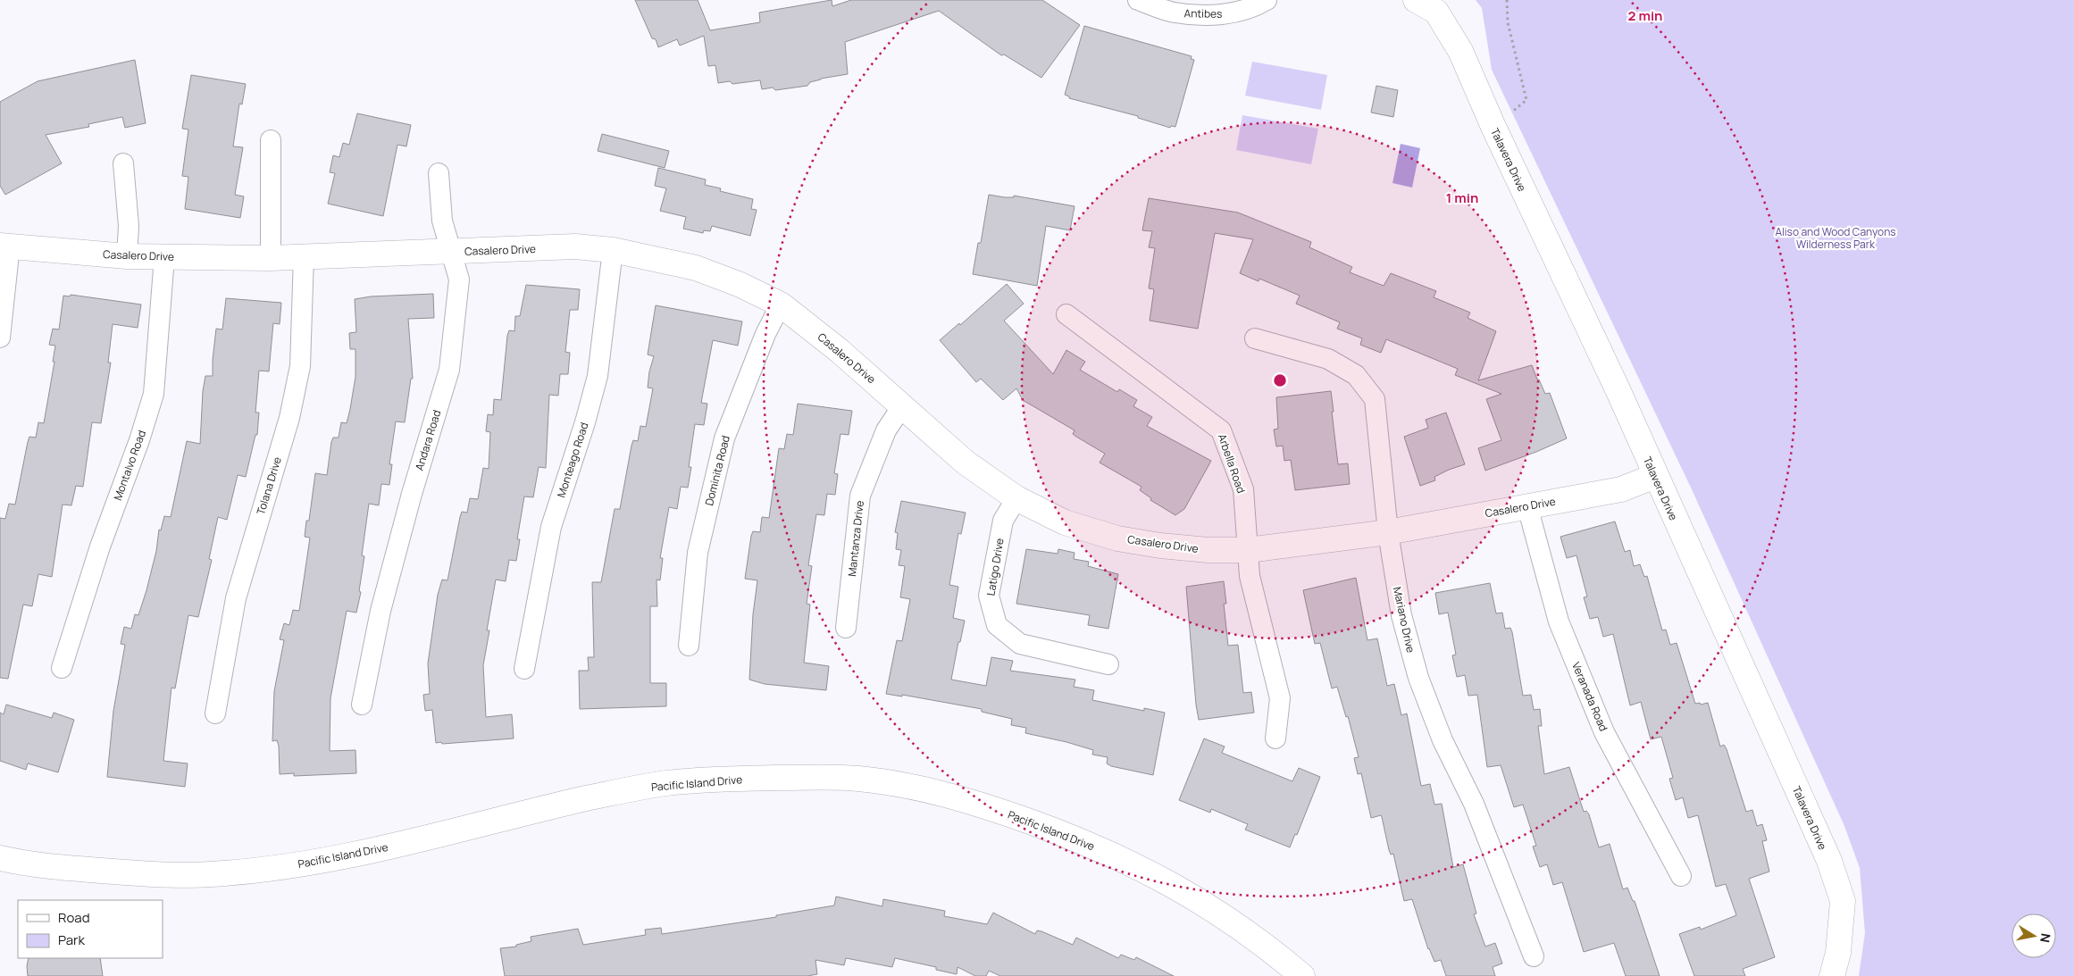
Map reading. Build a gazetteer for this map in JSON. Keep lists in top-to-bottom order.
{
  "streets": {
    "street": [
      "Antibes",
      "Talavera Drive",
      "Casalero Drive",
      "Andara Road",
      "Monteago Road",
      "Arbella Road",
      "Montalvo Road",
      "Dominita Road",
      "Tolana Drive",
      "Mantanza Drive",
      "Latigo Drive",
      "Mariano Drive",
      "Veranada Road",
      "Pacific Island Drive"
    ]
  },
  "crossings": [
    ["Talavera Drive", "Casalero Drive"],
    ["Casalero Drive", "Andara Road"],
    ["Casalero Drive", "Monteago Road"],
    ["Casalero Drive", "Arbella Road"],
    ["Casalero Drive", "Montalvo Road"],
    ["Casalero Drive", "Dominita Road"],
    ["Casalero Drive", "Tolana Drive"],
    ["Casalero Drive", "Mantanza Drive"],
    ["Casalero Drive", "Latigo Drive"],
    ["Casalero Drive", "Mariano Drive"],
    ["Casalero Drive", "Veranada Road"]
  ],
  "parks": ["Aliso and Wood Canyons Wilderness Park"],
  "legend": ["Road", "Park"],
  "north": "right",
  "rings": ["2 min", "1 min"]
}
